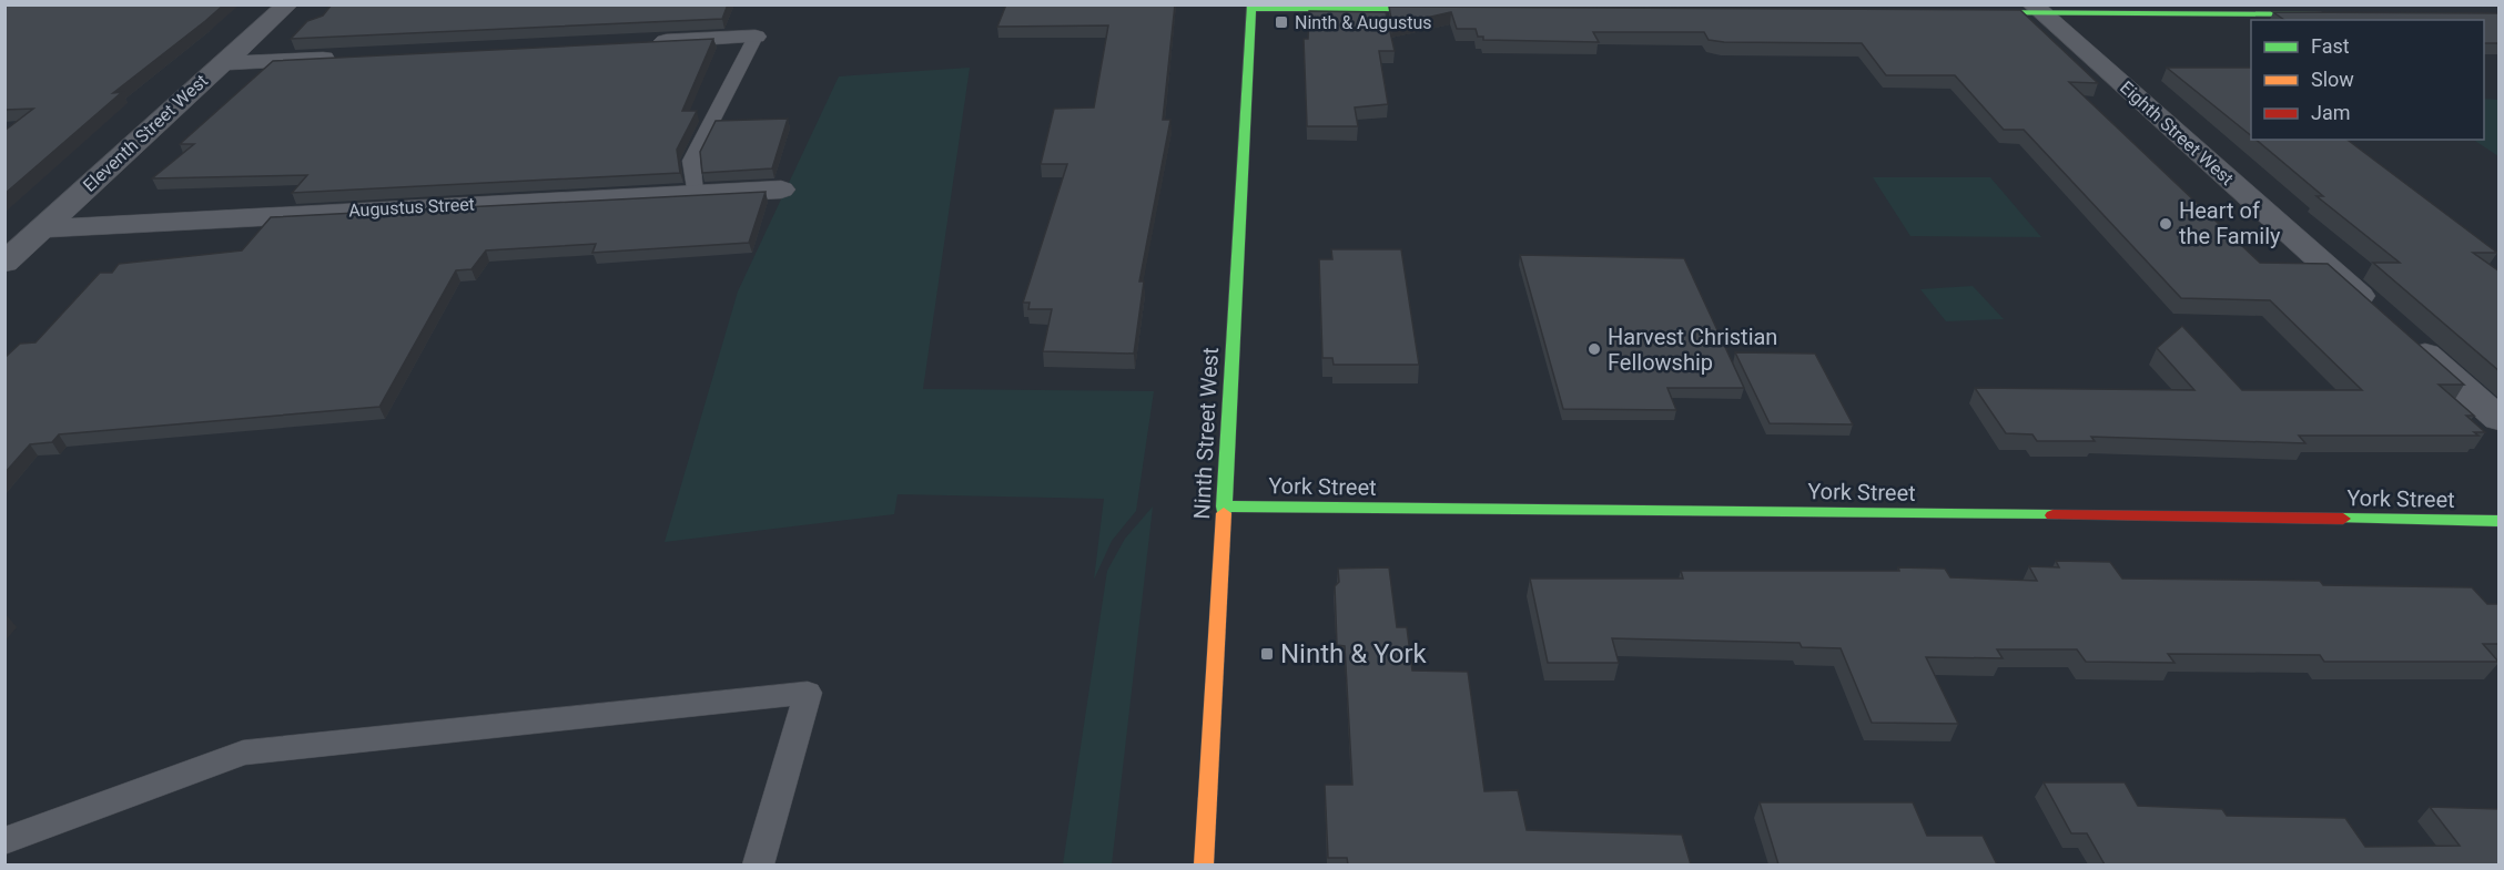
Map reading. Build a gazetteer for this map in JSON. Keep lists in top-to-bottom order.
{
  "streets": {
    "street": [
      "Eleventh Street West",
      "Eighth Street West",
      "Augustus Street",
      "Ninth Street West",
      "York Street"
    ]
  },
  "crossings": [
    ["Eleventh Street West", "Augustus Street"],
    ["Ninth Street West", "York Street"]
  ],
  "places": {
    "transit": ["Ninth & Augustus", "Ninth & York"],
    "other": ["Heart of the Family", "Harvest Christian Fellowship"]
  },
  "legend": ["Fast", "Slow", "Jam"]
}
